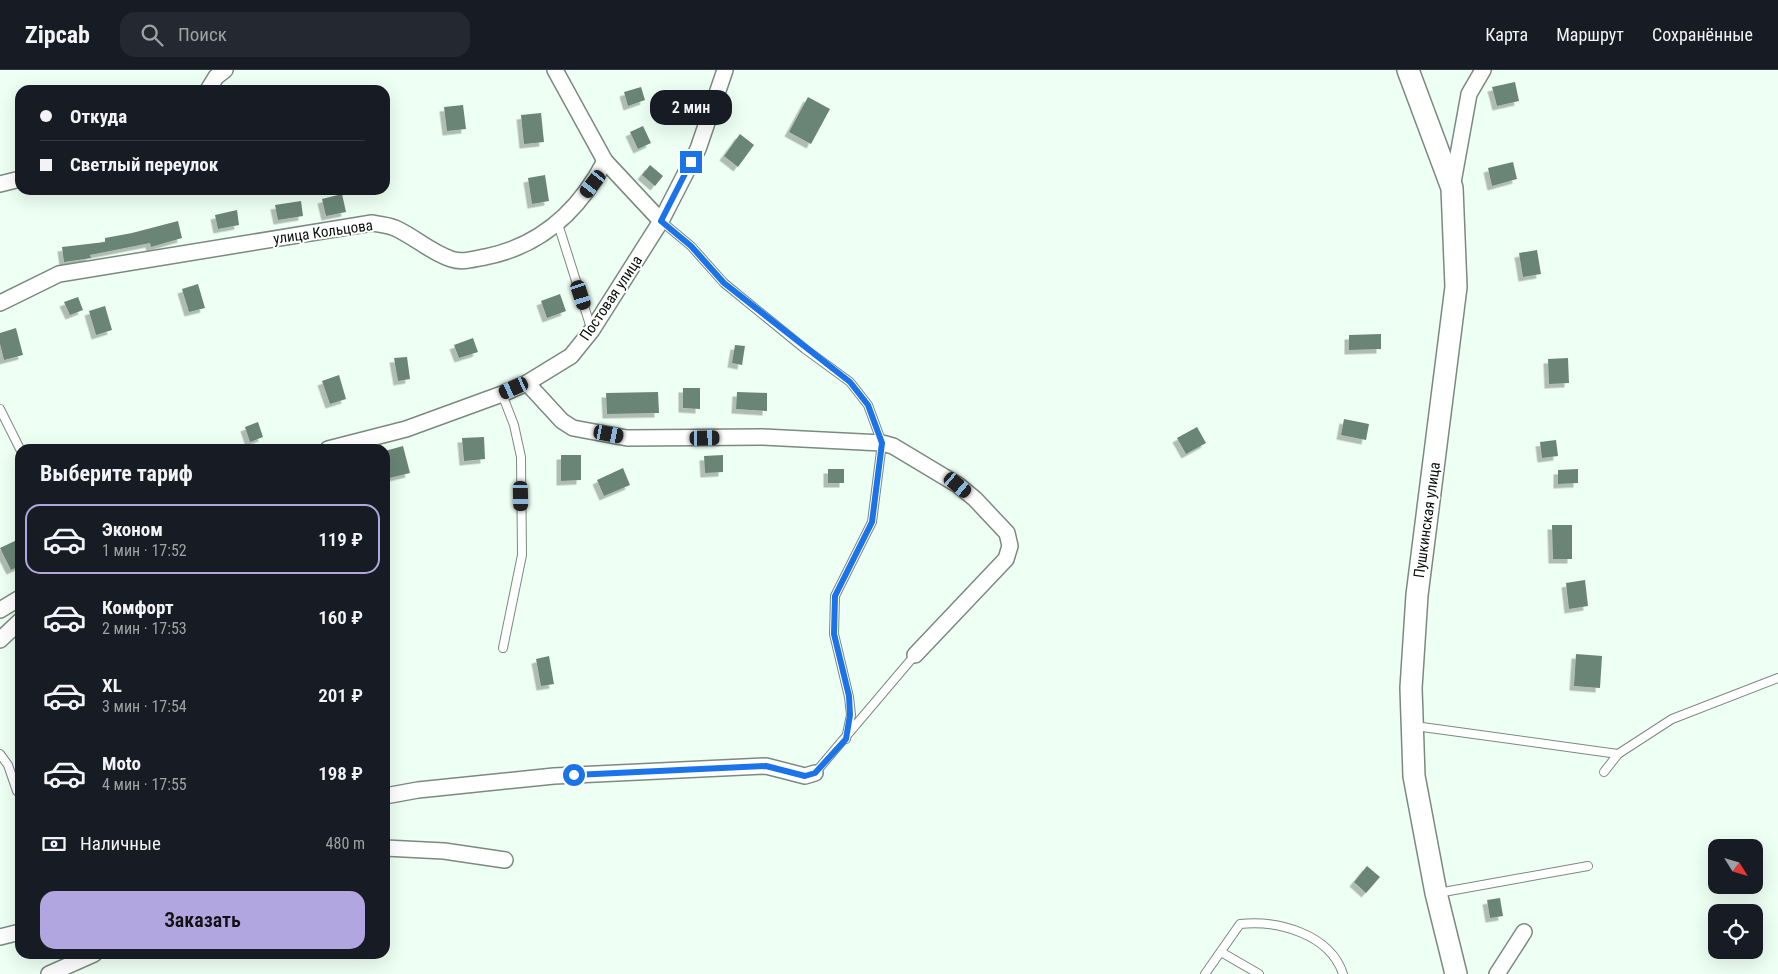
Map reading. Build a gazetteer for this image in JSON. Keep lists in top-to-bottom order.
{
  "streets": {
    "main road": ["Пушкинская улица"],
    "street": ["улица Кольцова", "Постовая улица"]
  },
  "north": "bottom right",
  "page": {
    "header": "Zipcab",
    "search": "Поиск",
    "nav": ["Карта", "Маршрут", "Сохранённые"],
    "banner": ["Откуда", "Светлый переулок"],
    "bubble": "2 мин",
    "heading": "Выберите тариф",
    "list": [
      {
        "name": "Эконом",
        "note": "1 мин · 17:52",
        "value": "119 ₽"
      },
      {
        "name": "Комфорт",
        "note": "2 мин · 17:53",
        "value": "160 ₽"
      },
      {
        "name": "XL",
        "note": "3 мин · 17:54",
        "value": "201 ₽"
      },
      {
        "name": "Moto",
        "note": "4 мин · 17:55",
        "value": "198 ₽"
      }
    ],
    "pay": ["Наличные", "480 m"],
    "buttons": "Заказать"
  }
}
